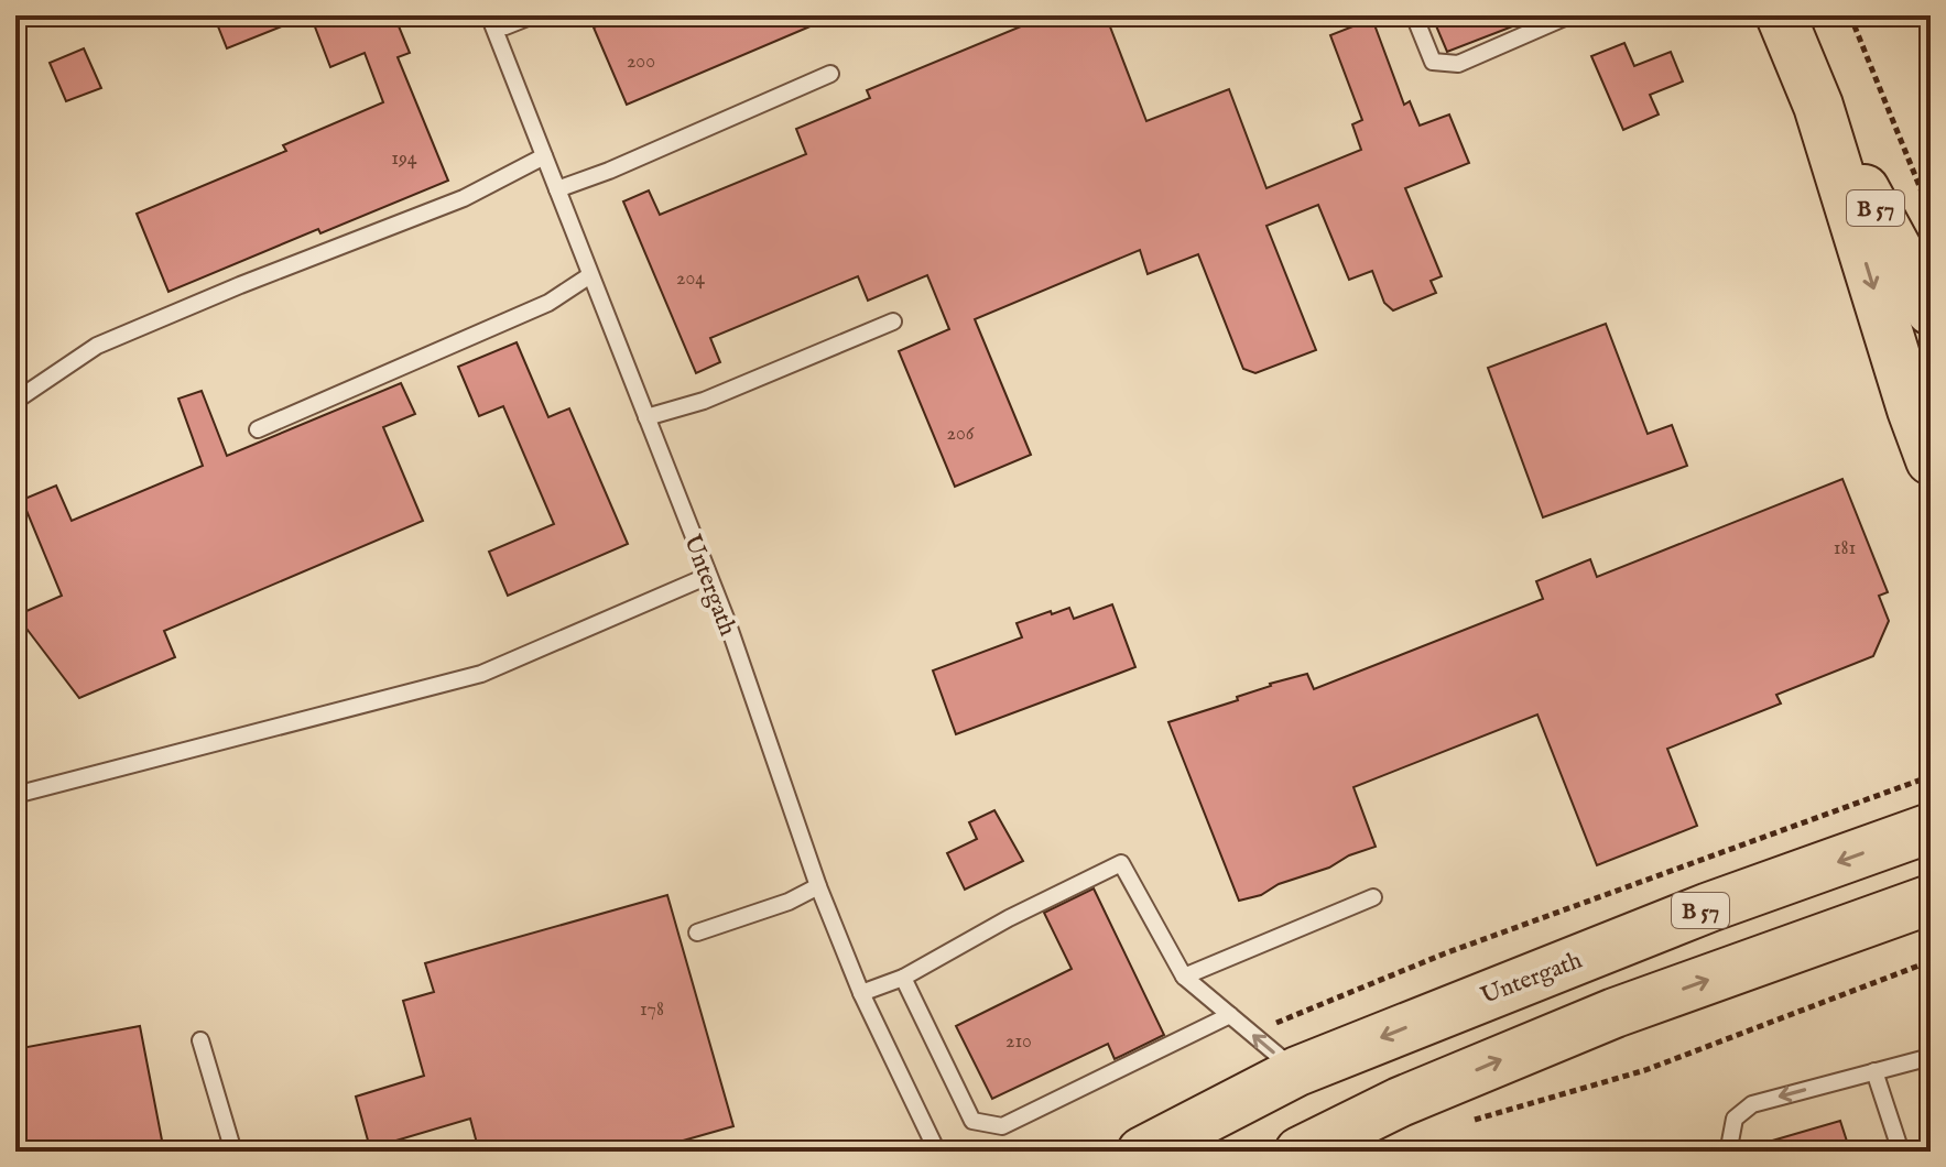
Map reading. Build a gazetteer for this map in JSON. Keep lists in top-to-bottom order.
{
  "streets": {
    "main road": ["B 57", "Untergath"]
  },
  "house_numbers": [
    "200",
    "194",
    "204",
    "206",
    "181",
    "178",
    "210"
  ]
}
